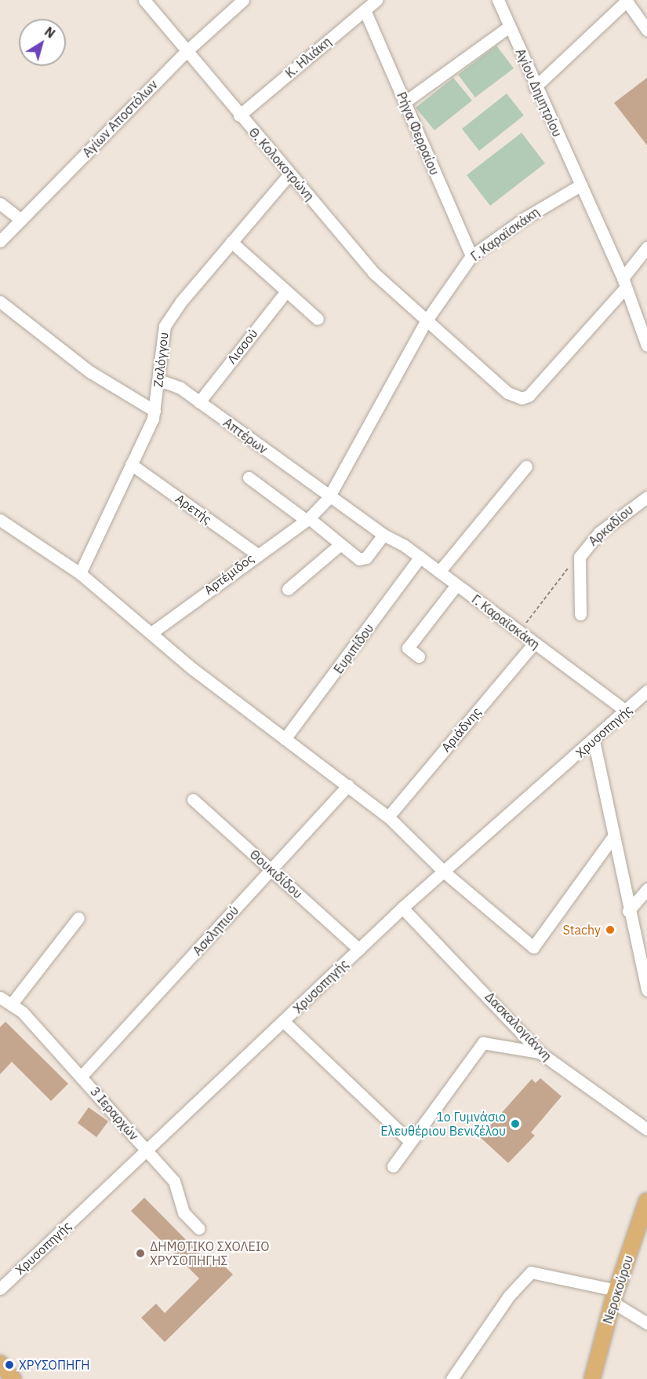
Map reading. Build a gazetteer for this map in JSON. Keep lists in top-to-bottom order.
{
  "streets": {
    "main road": ["Νεροκούρου"],
    "street": [
      "Κ. Ηλιάκη",
      "Αγίου Δημητρίου",
      "Αγίων Αποστόλων",
      "Ρήγα Φερραίου",
      "Θ. Κολοκοτρώνη",
      "Γ. Καραϊσκάκη",
      "Λισσού",
      "Ζαλόγγου",
      "Απτέρων",
      "Αρετής",
      "Αρκαδίου",
      "Αρτέμιδος",
      "Ευριπίδου",
      "Αριάδνης",
      "Χρυσοπηγής",
      "Θουκιδίδου",
      "Ασκληπιού",
      "Δασκαλογιάννη",
      "3 Ιεραρχών"
    ]
  },
  "crossings": [
    ["Κ. Ηλιάκη", "Ρήγα Φερραίου"],
    ["Κ. Ηλιάκη", "Θ. Κολοκοτρώνη"],
    ["Αγίου Δημητρίου", "Γ. Καραϊσκάκη"],
    ["Αγίων Αποστόλων", "Θ. Κολοκοτρώνη"],
    ["Ρήγα Φερραίου", "Γ. Καραϊσκάκη"],
    ["Θ. Κολοκοτρώνη", "Γ. Καραϊσκάκη"],
    ["Θ. Κολοκοτρώνη", "Ζαλόγγου"],
    ["Γ. Καραϊσκάκη", "Απτέρων"],
    ["Γ. Καραϊσκάκη", "Αρτέμιδος"],
    ["Γ. Καραϊσκάκη", "Ευριπίδου"],
    ["Γ. Καραϊσκάκη", "Αριάδνης"],
    ["Γ. Καραϊσκάκη", "Χρυσοπηγής"],
    ["Λισσού", "Απτέρων"],
    ["Ζαλόγγου", "Απτέρων"],
    ["Ζαλόγγου", "Αρετής"],
    ["Αρετής", "Αρτέμιδος"],
    ["Χρυσοπηγής", "Θουκιδίδου"],
    ["Χρυσοπηγής", "Δασκαλογιάννη"],
    ["Χρυσοπηγής", "3 Ιεραρχών"],
    ["Θουκιδίδου", "Ασκληπιού"],
    ["Ασκληπιού", "3 Ιεραρχών"]
  ],
  "places": [
    "Stachy",
    "1ο Γυμνάσιο Ελευθέριου Βενιζέλου",
    "ΔΗΜΟΤΙΚΟ ΣΧΟΛΕΙΟ ΧΡΥΣΟΠΗΓΗΣ",
    "ΧΡΥΣΟΠΗΓΗ"
  ],
  "north": "top right"
}
